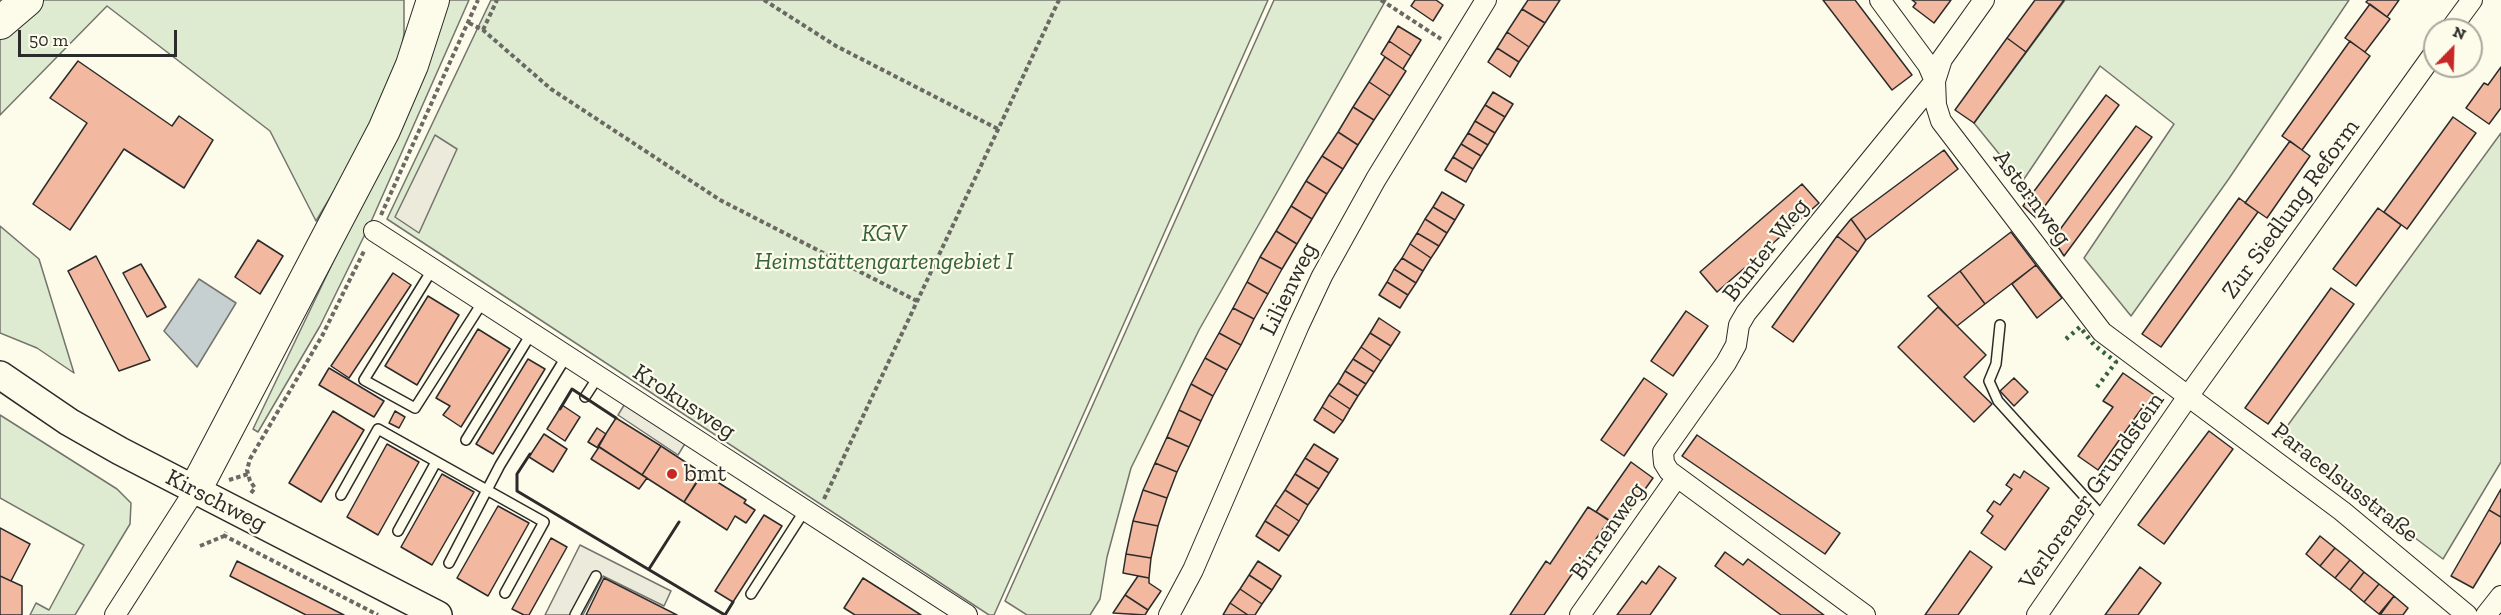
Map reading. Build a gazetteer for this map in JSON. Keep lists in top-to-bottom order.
{
  "streets": {
    "main road": ["Kirschweg"],
    "street": [
      "Asternweg",
      "Zur Siedlung Reform",
      "Bunter Weg",
      "Lilienweg",
      "Krokusweg",
      "Paracelsusstraße",
      "Verlorener Grundstein",
      "Birnenweg"
    ]
  },
  "crossings": [
    ["Asternweg", "Zur Siedlung Reform"],
    ["Asternweg", "Bunter Weg"],
    ["Asternweg", "Paracelsusstraße"],
    ["Asternweg", "Verlorener Grundstein"],
    ["Zur Siedlung Reform", "Paracelsusstraße"],
    ["Zur Siedlung Reform", "Verlorener Grundstein"],
    ["Bunter Weg", "Birnenweg"],
    ["Paracelsusstraße", "Verlorener Grundstein"]
  ],
  "parks": ["KGV Heimstättengartengebiet I"],
  "places": ["bmt"],
  "scale_bar": "50 m",
  "north": "top right"
}
